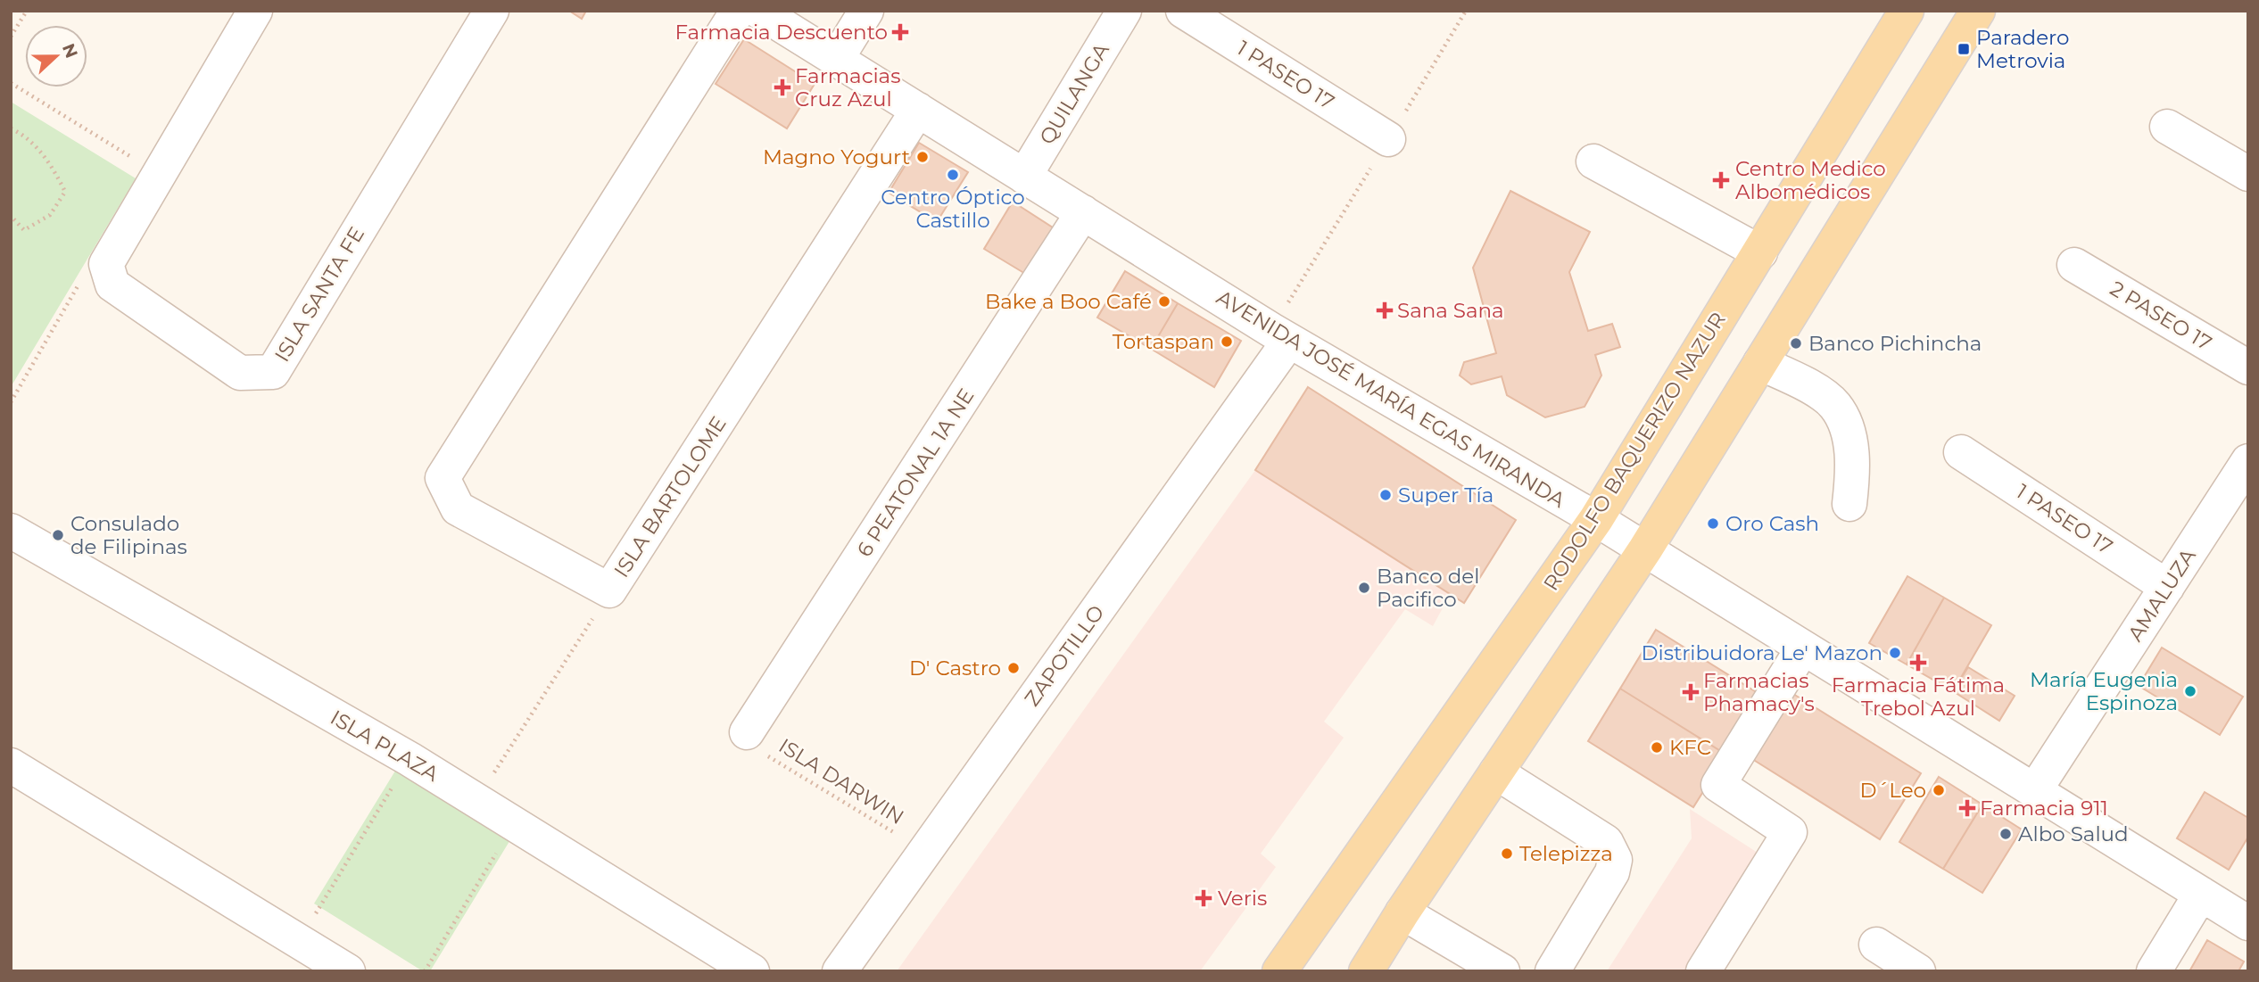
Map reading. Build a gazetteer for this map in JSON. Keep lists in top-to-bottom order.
{
  "streets": {
    "main road": ["RODOLFO BAQUERIZO NAZUR"],
    "street": [
      "1 PASEO 17",
      "QUILANGA",
      "ISLA SANTA FE",
      "2 PASEO 17",
      "AVENIDA JOSÉ MARÍA EGAS MIRANDA",
      "6 PEATONAL 1A NE",
      "ISLA BARTOLOME",
      "AMALUZA",
      "ZAPOTILLO",
      "ISLA PLAZA"
    ],
    "path": ["ISLA DARWIN"]
  },
  "crossings": [
    ["1 PASEO 17", "AMALUZA"],
    ["QUILANGA", "AVENIDA JOSÉ MARÍA EGAS MIRANDA"],
    ["AVENIDA JOSÉ MARÍA EGAS MIRANDA", "RODOLFO BAQUERIZO NAZUR"],
    ["AVENIDA JOSÉ MARÍA EGAS MIRANDA", "6 PEATONAL 1A NE"],
    ["AVENIDA JOSÉ MARÍA EGAS MIRANDA", "ISLA BARTOLOME"],
    ["AVENIDA JOSÉ MARÍA EGAS MIRANDA", "AMALUZA"],
    ["AVENIDA JOSÉ MARÍA EGAS MIRANDA", "ZAPOTILLO"],
    ["6 PEATONAL 1A NE", "ISLA DARWIN"],
    ["ZAPOTILLO", "ISLA DARWIN"]
  ],
  "places": {
    "health": [
      "Farmacia Descuento",
      "Farmacias Cruz Azul",
      "Centro Medico Albomédicos",
      "Sana Sana",
      "Farmacia Fátima Trebol Azul",
      "Farmacias Phamacy's",
      "Farmacia 911",
      "Veris"
    ],
    "transit": ["Paradero Metrovia"],
    "other": [
      "Magno Yogurt",
      "Centro Óptico Castillo",
      "Bake a Boo Café",
      "Tortaspan",
      "Banco Pichincha",
      "Super Tía",
      "Oro Cash",
      "Consulado de Filipinas",
      "Banco del Pacifico",
      "Distribuidora Le' Mazon",
      "D' Castro",
      "María Eugenia Espinoza",
      "KFC",
      "D´Leo",
      "Albo Salud",
      "Telepizza"
    ]
  },
  "north": "right"
}
